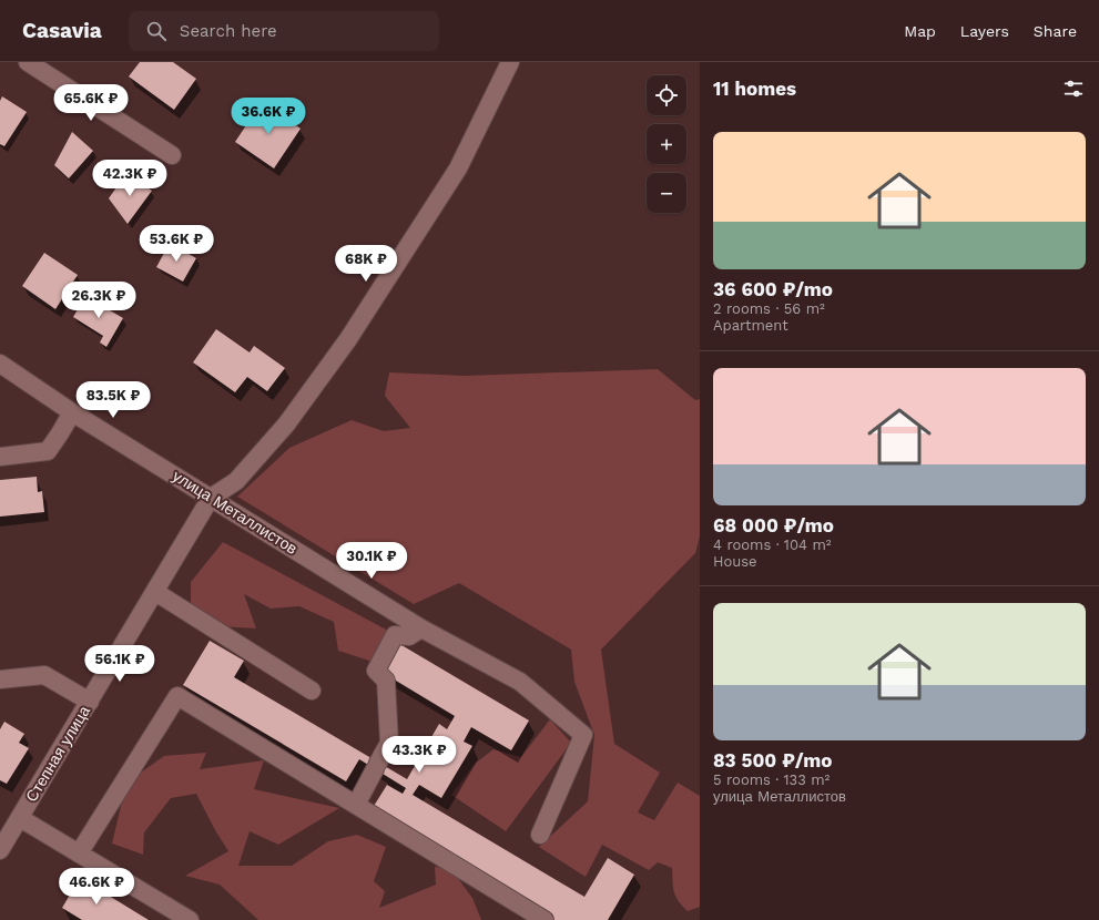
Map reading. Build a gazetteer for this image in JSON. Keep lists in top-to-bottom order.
{
  "streets": {
    "street": ["улица Металлистов", "Степная улица"]
  },
  "crossings": [
    ["улица Металлистов", "Степная улица"]
  ],
  "page": {
    "header": "Casavia",
    "search": "Search here",
    "nav": ["Map", "Layers", "Share"],
    "heading": "11 homes",
    "map_buttons": ["+", "−"],
    "price": [
      "65.6K ₽",
      "36.6K ₽",
      "42.3K ₽",
      "53.6K ₽",
      "68K ₽",
      "26.3K ₽",
      "83.5K ₽",
      "30.1K ₽",
      "56.1K ₽",
      "43.3K ₽",
      "46.6K ₽"
    ],
    "list": [
      {
        "name": "36 600 ₽/mo",
        "note": "2 rooms · 56 m² · Apartment"
      },
      {
        "name": "68 000 ₽/mo",
        "note": "4 rooms · 104 m² · House"
      },
      {
        "name": "83 500 ₽/mo",
        "note": "5 rooms · 133 m² · улица Металлистов"
      }
    ]
  }
}
